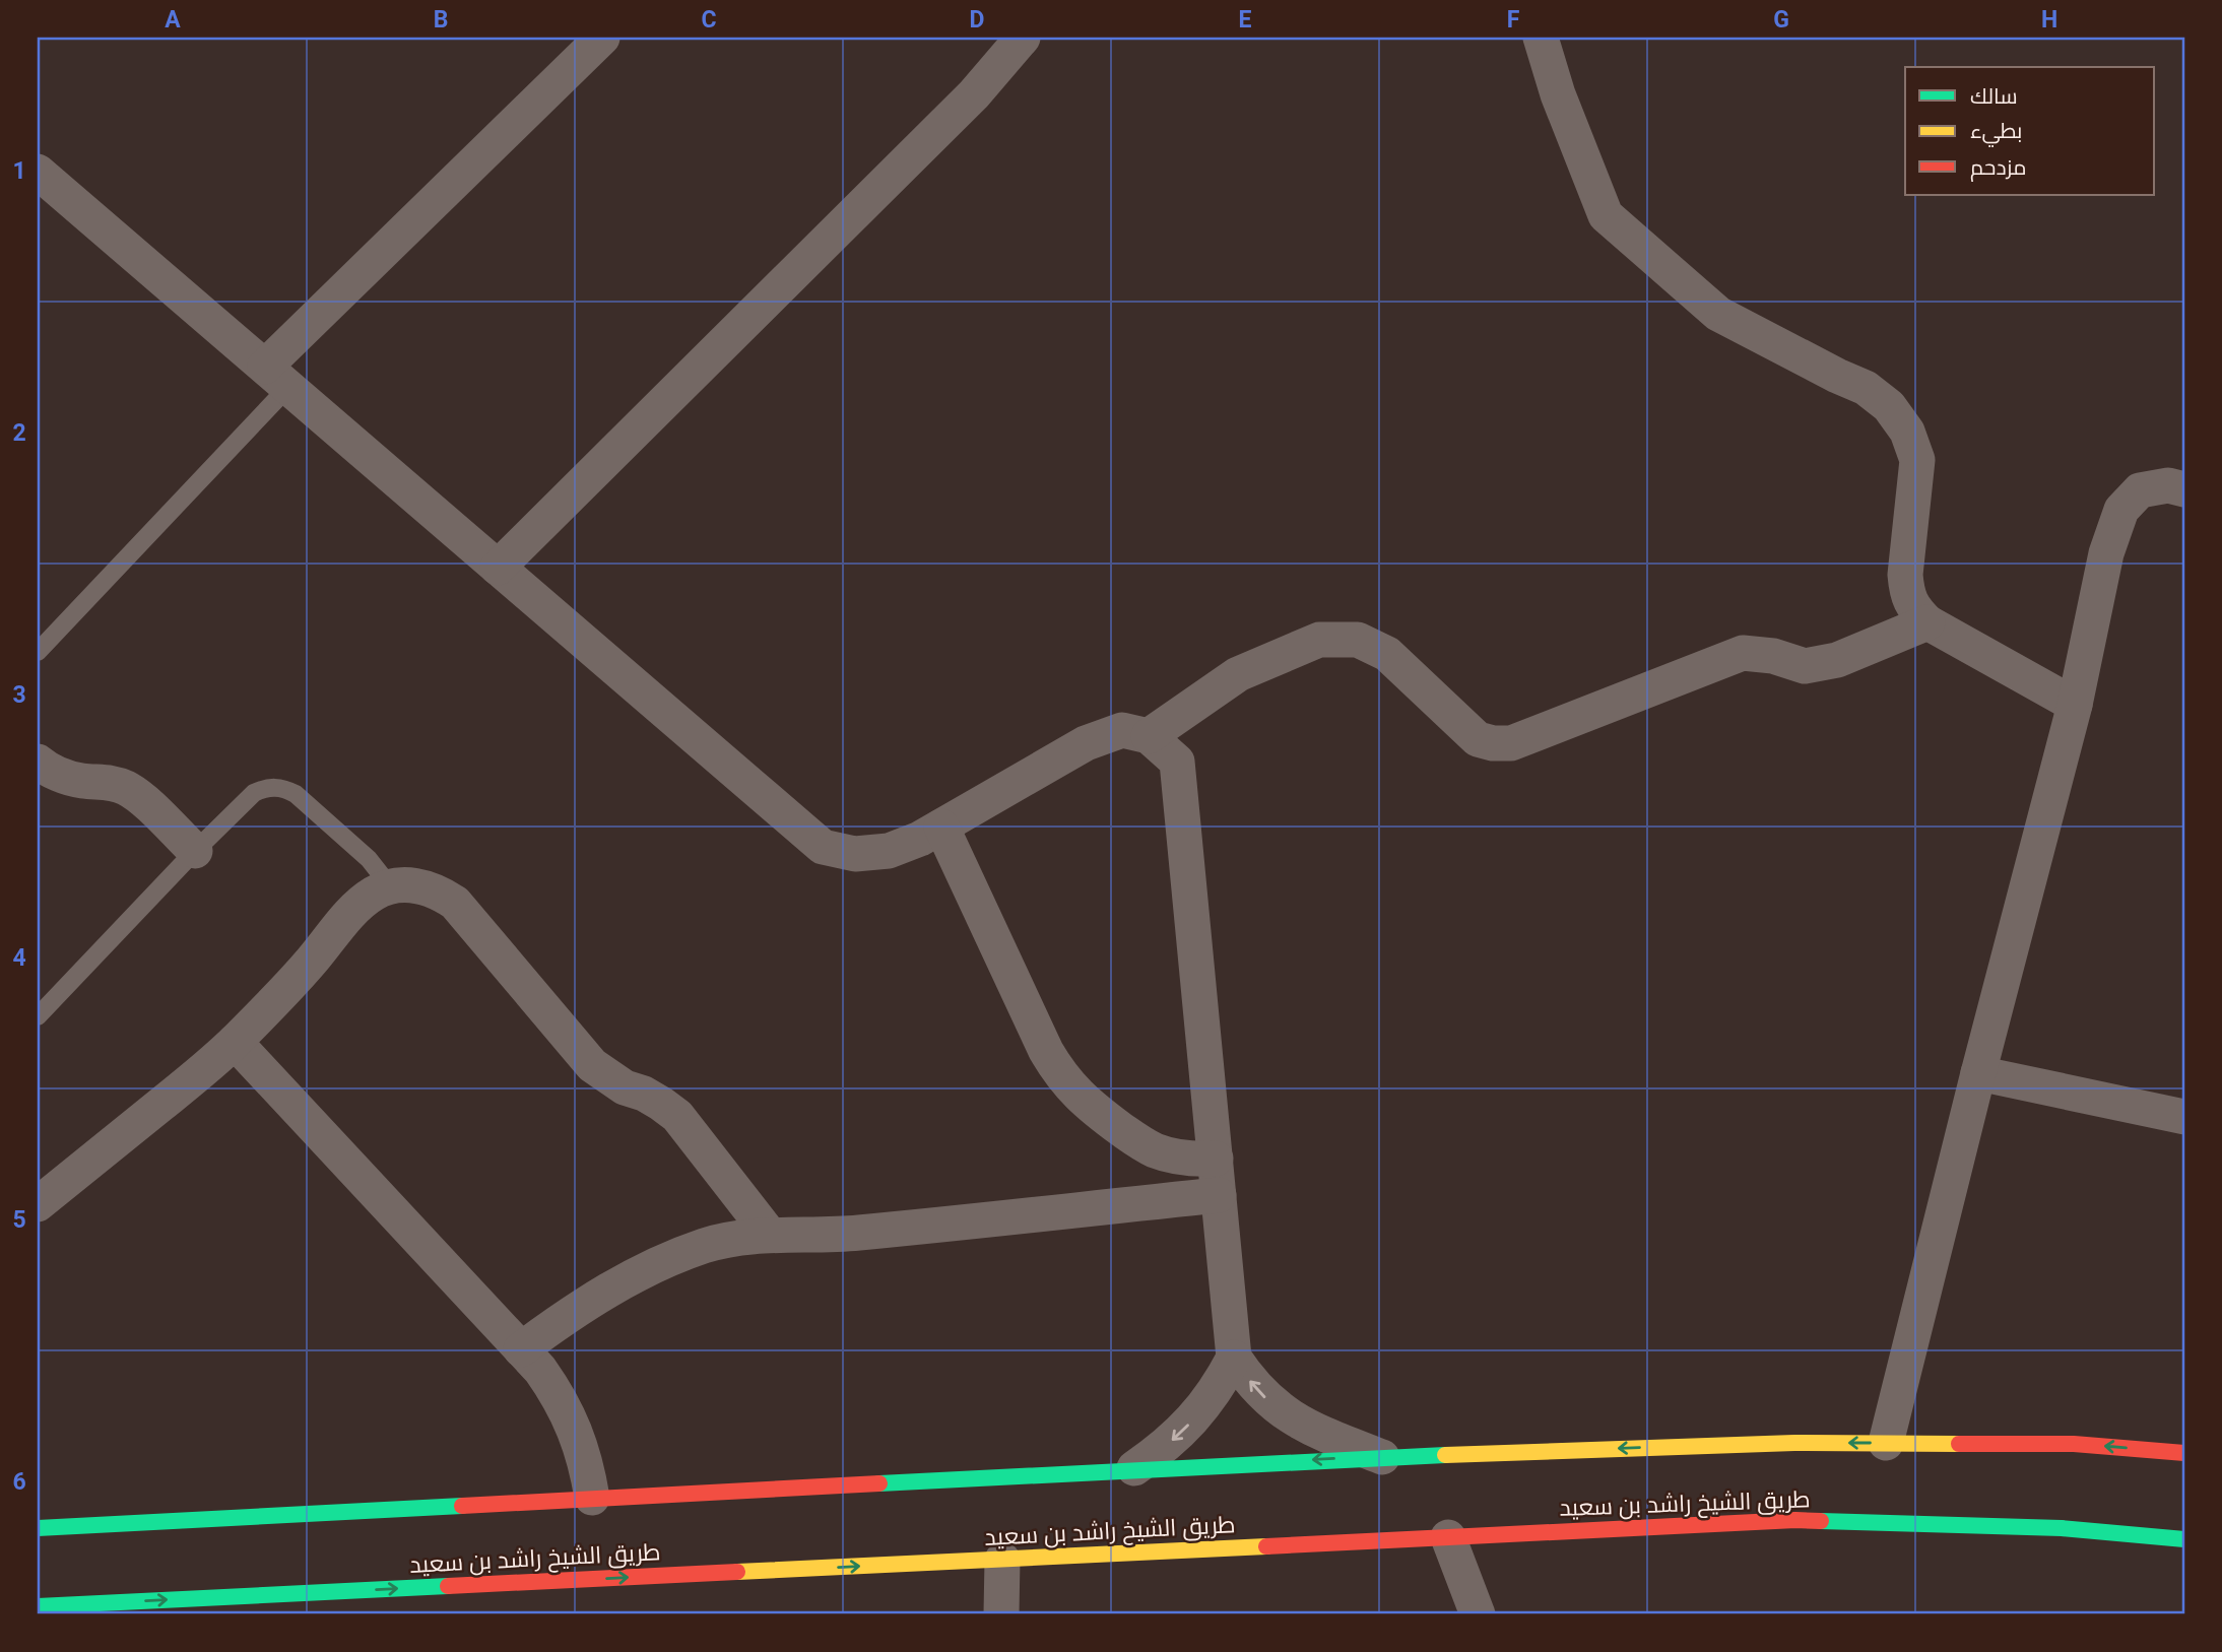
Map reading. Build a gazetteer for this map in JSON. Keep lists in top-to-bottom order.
{
  "streets": {
    "main road": ["طريق الشيخ راشد بن سعيد"]
  },
  "legend": ["سالك", "بطيء", "مزدحم"],
  "grid": {
    "columns": [
      "A",
      "B",
      "C",
      "D",
      "E",
      "F",
      "G",
      "H"
    ],
    "rows": [
      "1",
      "2",
      "3",
      "4",
      "5",
      "6"
    ]
  }
}
